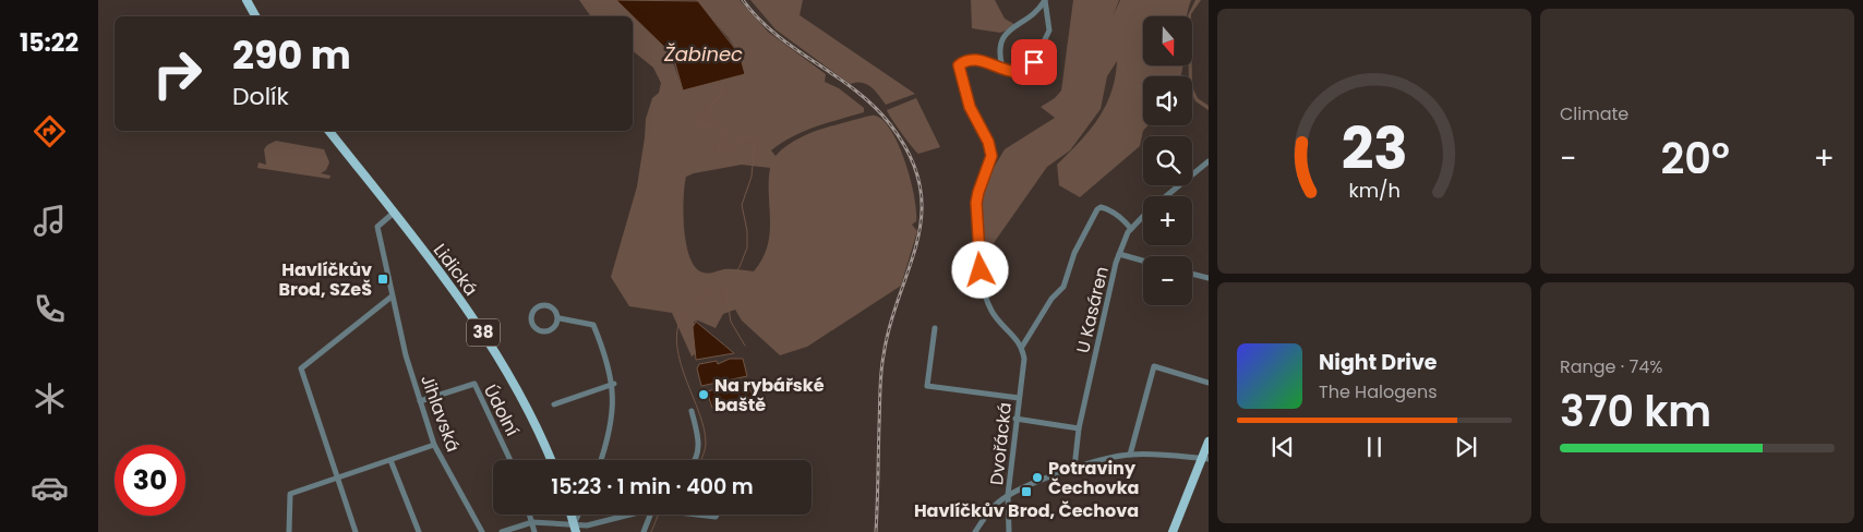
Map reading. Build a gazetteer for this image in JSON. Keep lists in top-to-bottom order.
{
  "streets": {
    "main road": ["Lidická", "38"],
    "street": [
      "U Kasáren",
      "Údolní",
      "Jihlavská",
      "Dvořácká"
    ]
  },
  "crossings": [
    ["Lidická", "Jihlavská"],
    ["Údolní", "Jihlavská"]
  ],
  "water": ["Žabinec"],
  "places": {
    "transit": ["Havlíčkův Brod, SZeŠ", "Havlíčkův Brod, Čechova"],
    "other": ["Na rybářské baště", "Potraviny Čechovka"]
  },
  "north": "bottom",
  "page": {
    "tabs": "15:22",
    "tile": [
      "Climate",
      ["Range · 74%", "370 km"]
    ],
    "map_buttons": ["+", "−"],
    "turn": ["290 m", "Dolík"],
    "heat": ["−", "20°", "+"],
    "song": ["Night Drive", "The Halogens"],
    "limit": "30",
    "trip": "15:23 · 1 min · 400 m",
    "gauge": ["23", "km/h"]
  }
}
